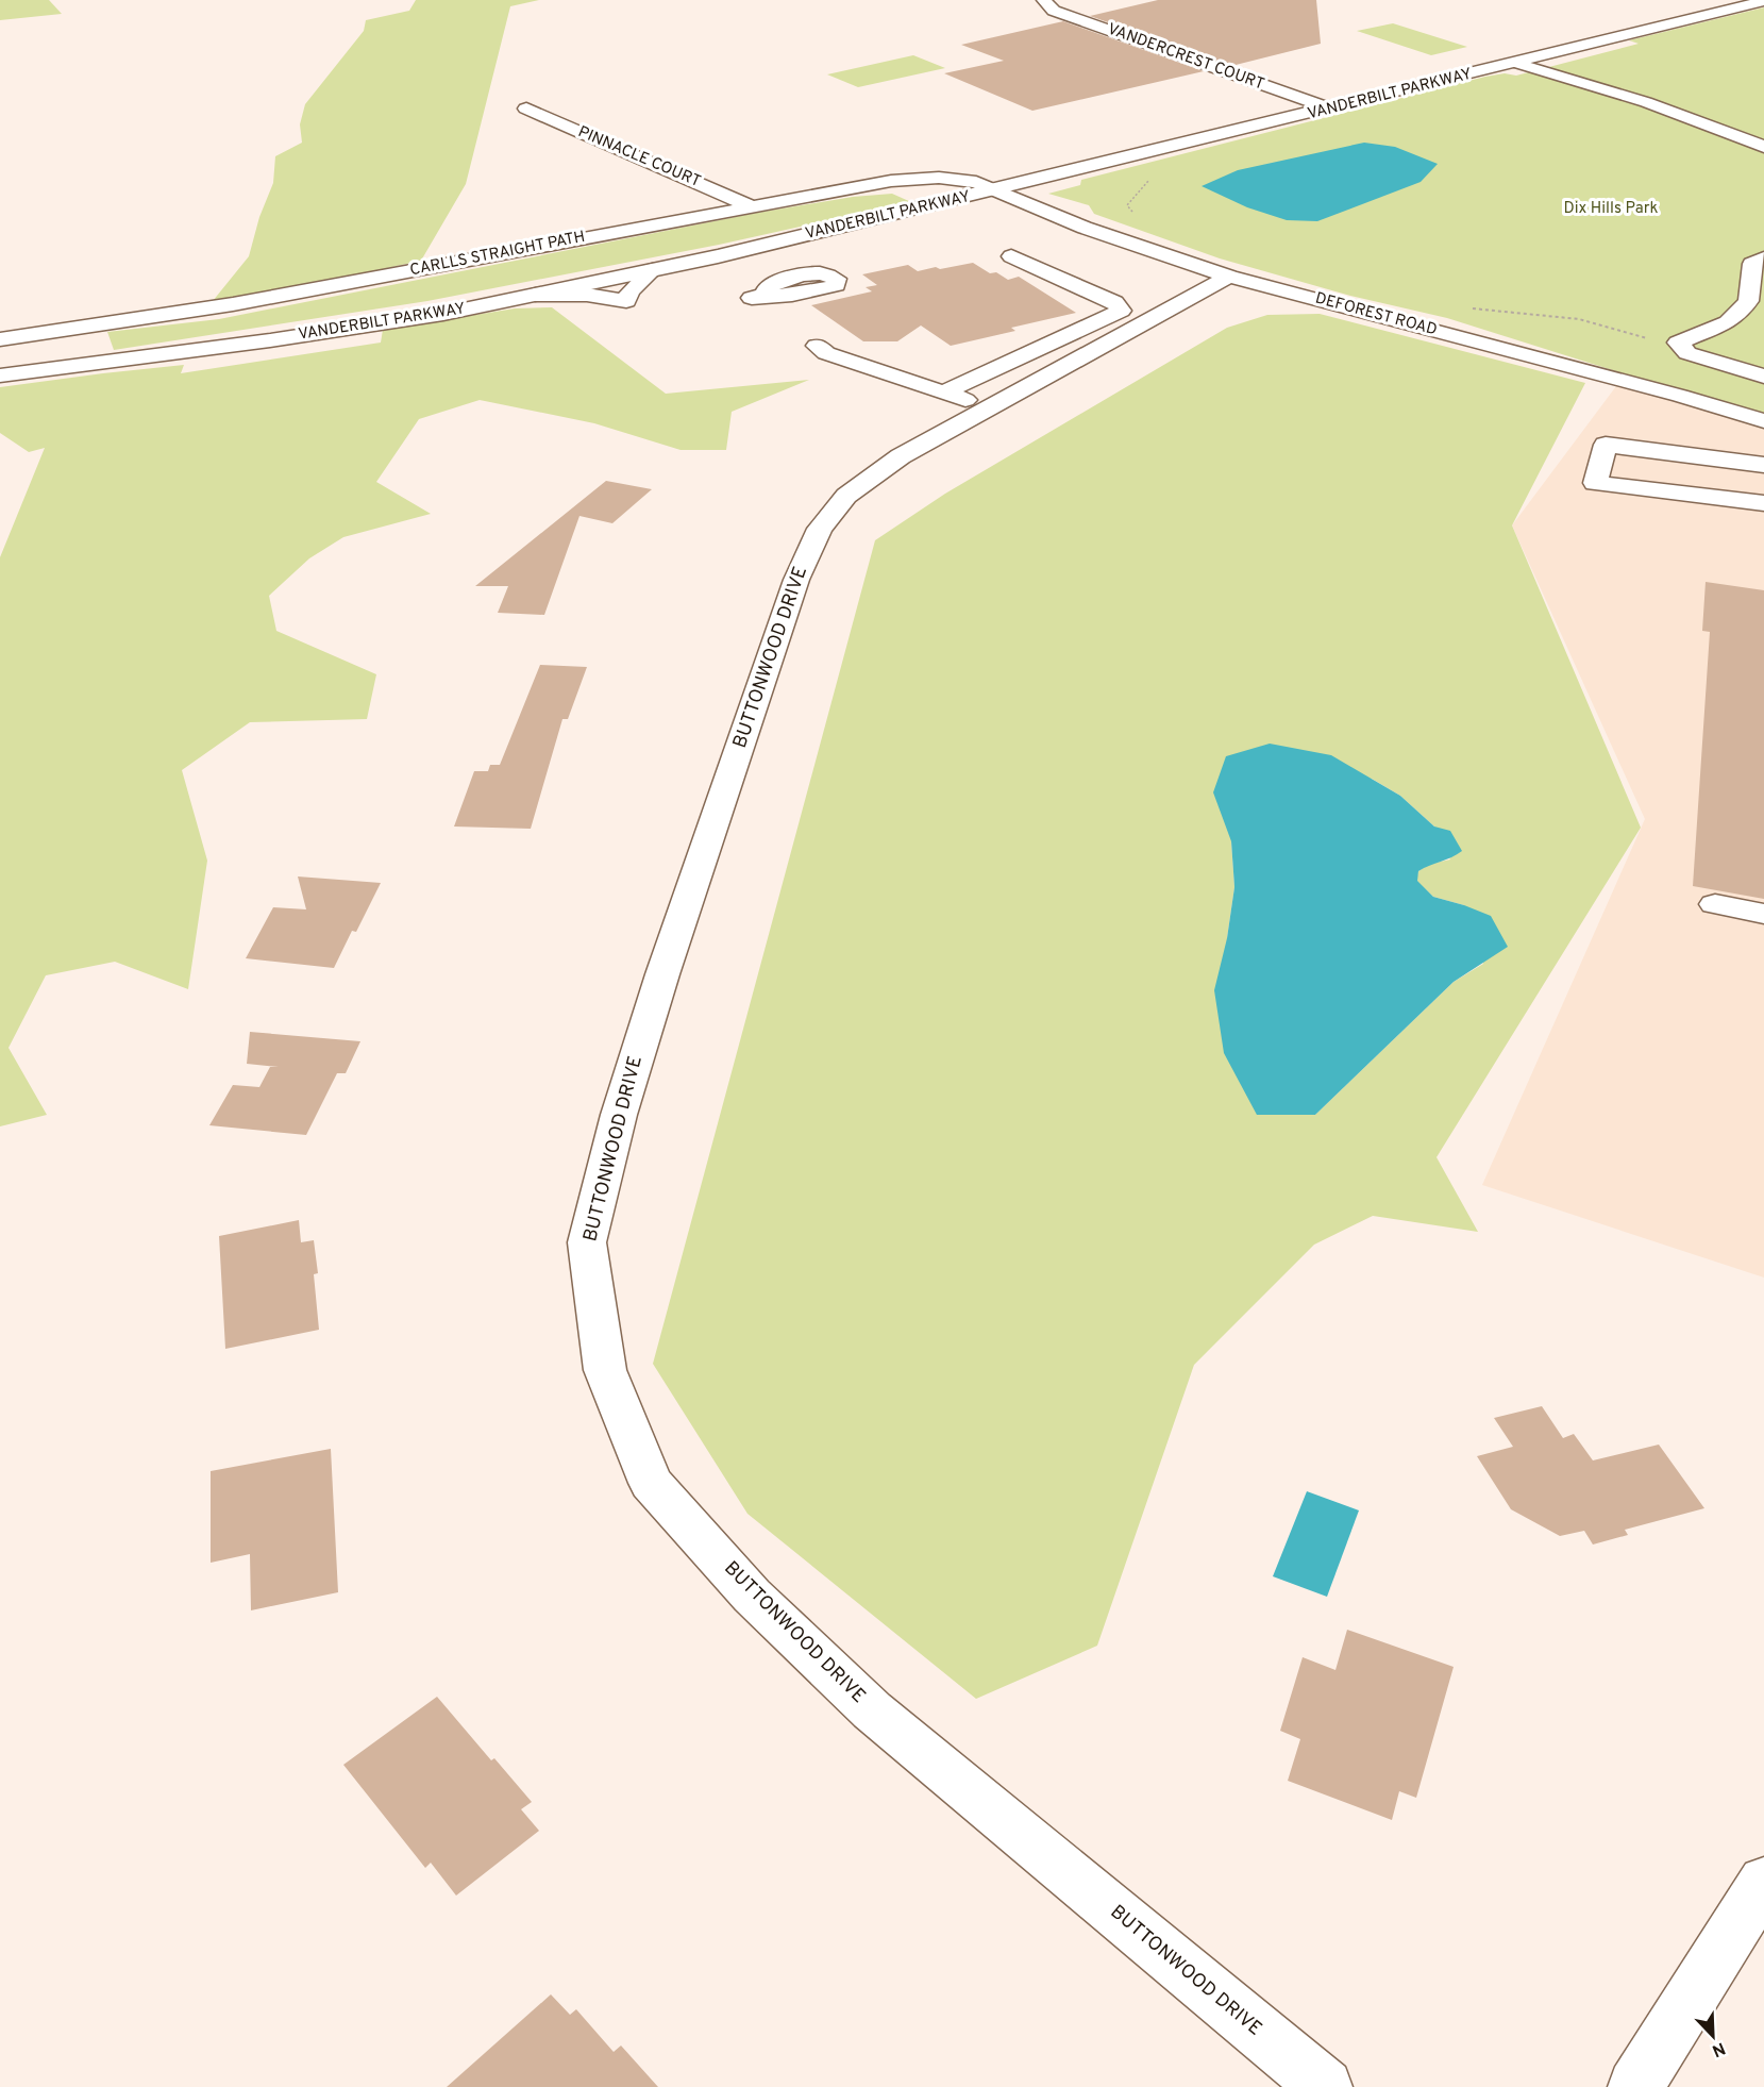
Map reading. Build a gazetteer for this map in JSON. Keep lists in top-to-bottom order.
{
  "streets": {
    "street": [
      "VANDERCREST COURT",
      "VANDERBILT PARKWAY",
      "PINNACLE COURT",
      "CARLLS STRAIGHT PATH",
      "DEFOREST ROAD",
      "BUTTONWOOD DRIVE"
    ]
  },
  "crossings": [
    ["VANDERCREST COURT", "VANDERBILT PARKWAY"],
    ["VANDERBILT PARKWAY", "CARLLS STRAIGHT PATH"],
    ["VANDERBILT PARKWAY", "DEFOREST ROAD"],
    ["PINNACLE COURT", "CARLLS STRAIGHT PATH"],
    ["CARLLS STRAIGHT PATH", "DEFOREST ROAD"],
    ["DEFOREST ROAD", "BUTTONWOOD DRIVE"]
  ],
  "parks": ["Dix Hills Park"],
  "north": "bottom right"
}
